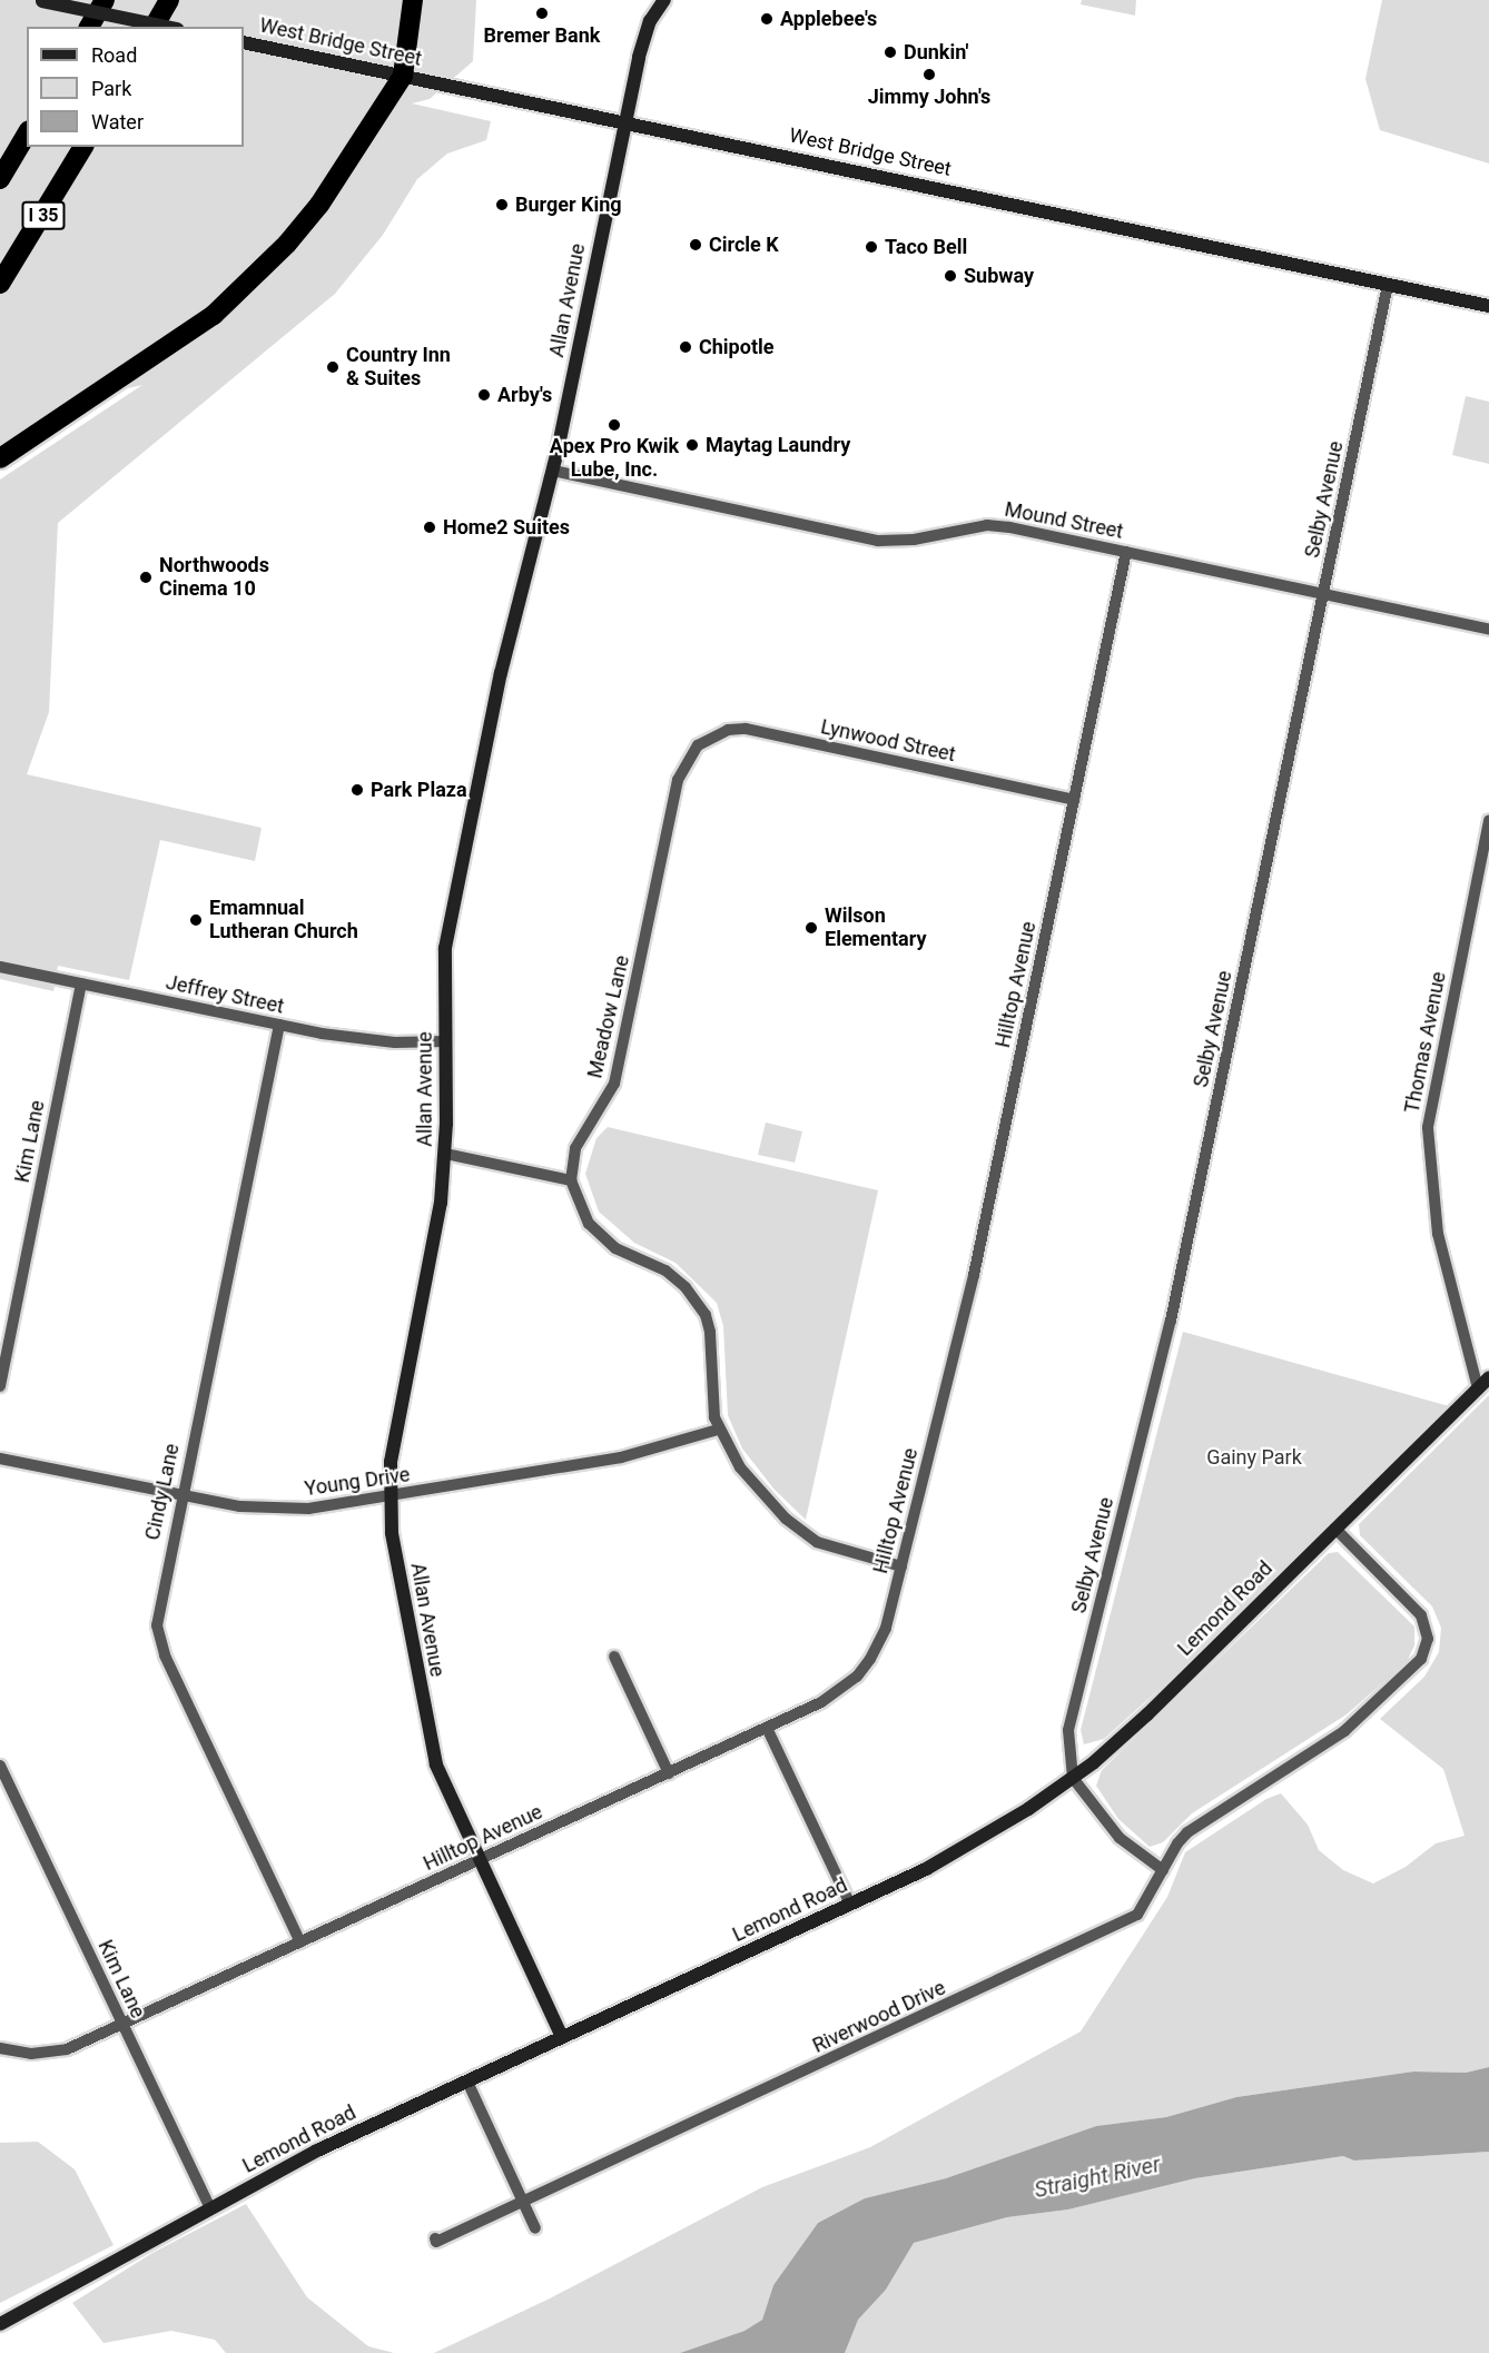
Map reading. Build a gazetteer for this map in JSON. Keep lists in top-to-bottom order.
{
  "streets": {
    "highway": ["I 35"],
    "street": [
      "West Bridge Street",
      "Allan Avenue",
      "Selby Avenue",
      "Mound Street",
      "Lynwood Street",
      "Hilltop Avenue",
      "Jeffrey Street",
      "Meadow Lane",
      "Thomas Avenue",
      "Kim Lane",
      "Young Drive",
      "Cindy Lane",
      "Lemond Road",
      "Riverwood Drive"
    ]
  },
  "crossings": [
    ["West Bridge Street", "Allan Avenue"],
    ["West Bridge Street", "Selby Avenue"],
    ["Allan Avenue", "Mound Street"],
    ["Allan Avenue", "Hilltop Avenue"],
    ["Allan Avenue", "Jeffrey Street"],
    ["Allan Avenue", "Young Drive"],
    ["Allan Avenue", "Lemond Road"],
    ["Selby Avenue", "Mound Street"],
    ["Selby Avenue", "Lemond Road"],
    ["Mound Street", "Hilltop Avenue"],
    ["Lynwood Street", "Hilltop Avenue"],
    ["Lynwood Street", "Meadow Lane"],
    ["Hilltop Avenue", "Meadow Lane"],
    ["Hilltop Avenue", "Kim Lane"],
    ["Hilltop Avenue", "Cindy Lane"],
    ["Jeffrey Street", "Kim Lane"],
    ["Jeffrey Street", "Cindy Lane"],
    ["Meadow Lane", "Young Drive"],
    ["Thomas Avenue", "Lemond Road"],
    ["Kim Lane", "Lemond Road"],
    ["Young Drive", "Cindy Lane"],
    ["Lemond Road", "Riverwood Drive"]
  ],
  "water": ["Straight River"],
  "parks": ["Gainy Park"],
  "places": [
    "Bremer Bank",
    "Applebee's",
    "Dunkin'",
    "Jimmy John's",
    "Burger King",
    "Circle K",
    "Taco Bell",
    "Subway",
    "Chipotle",
    "Country Inn & Suites",
    "Arby's",
    "Apex Pro Kwik Lube, Inc.",
    "Maytag Laundry",
    "Home2 Suites",
    "Northwoods Cinema 10",
    "Park Plaza",
    "Emamnual Lutheran Church",
    "Wilson Elementary"
  ],
  "legend": ["Road", "Park", "Water"]
}
